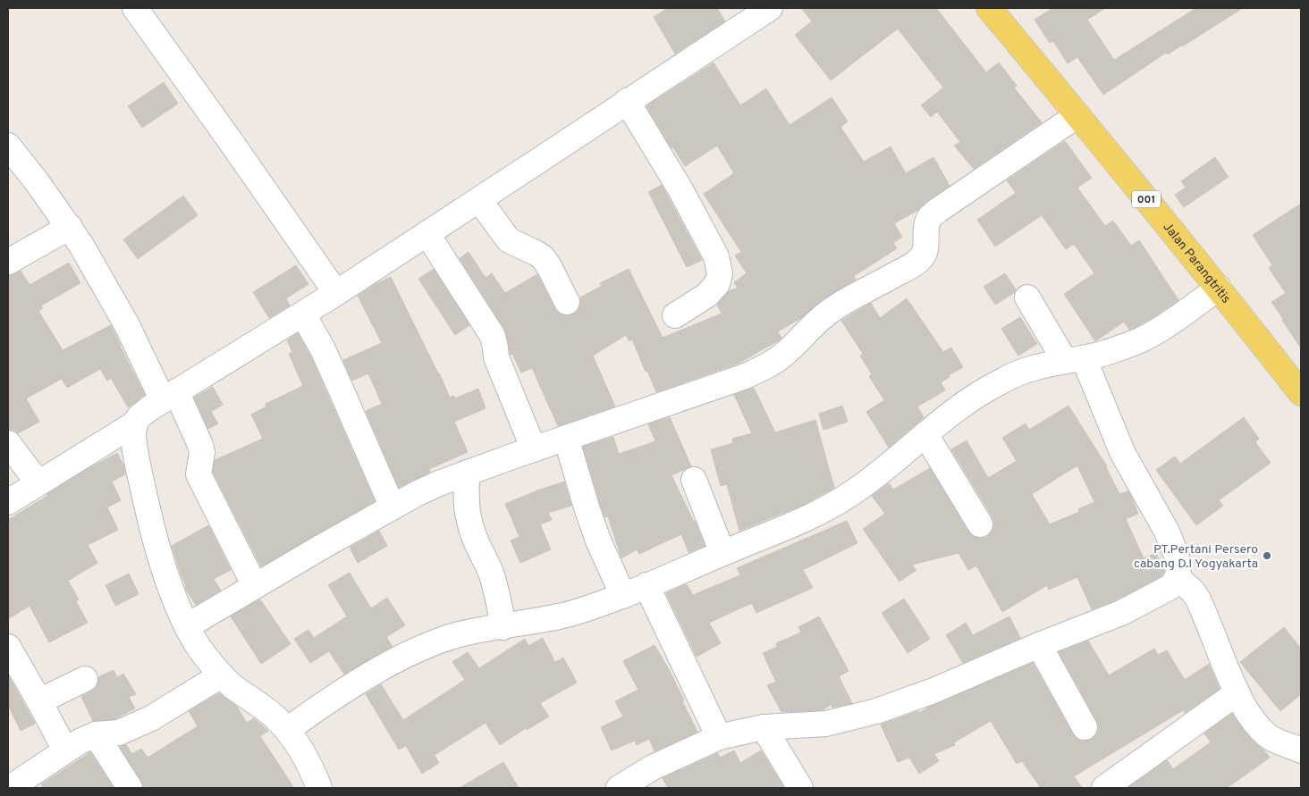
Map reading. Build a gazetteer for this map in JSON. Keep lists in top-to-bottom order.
{
  "streets": {
    "main road": ["001", "Jalan Parangtritis"]
  },
  "places": ["PT.Pertani Persero cabang D.I Yogyakarta"]
}
